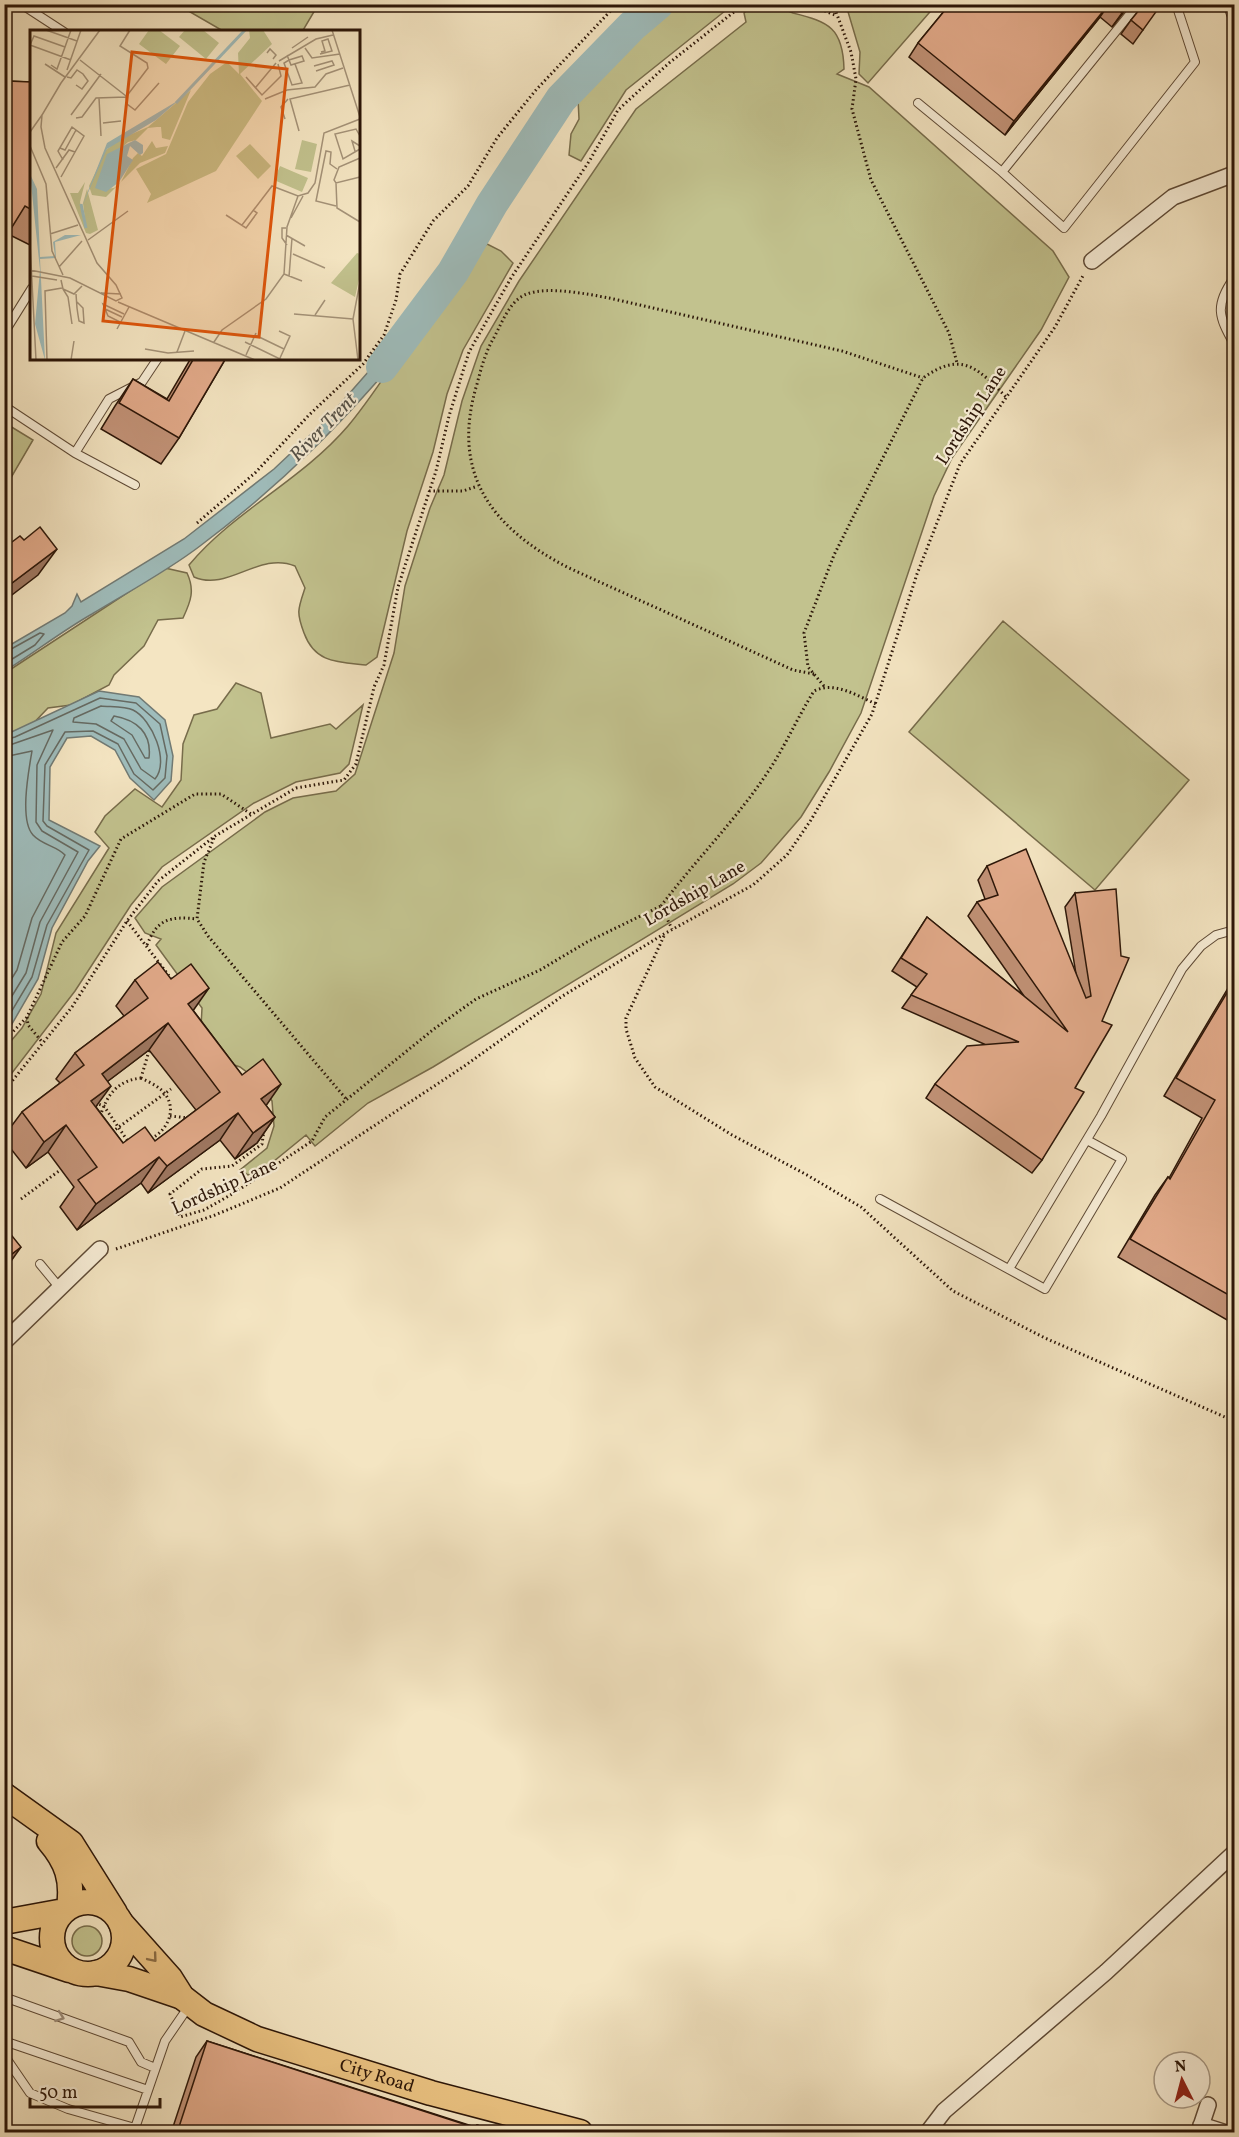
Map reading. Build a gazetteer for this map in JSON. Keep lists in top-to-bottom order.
{
  "streets": {
    "main road": ["City Road"],
    "path": ["Lordship Lane"]
  },
  "water": ["River Trent"],
  "scale_bar": "50 m",
  "north": "top"
}
